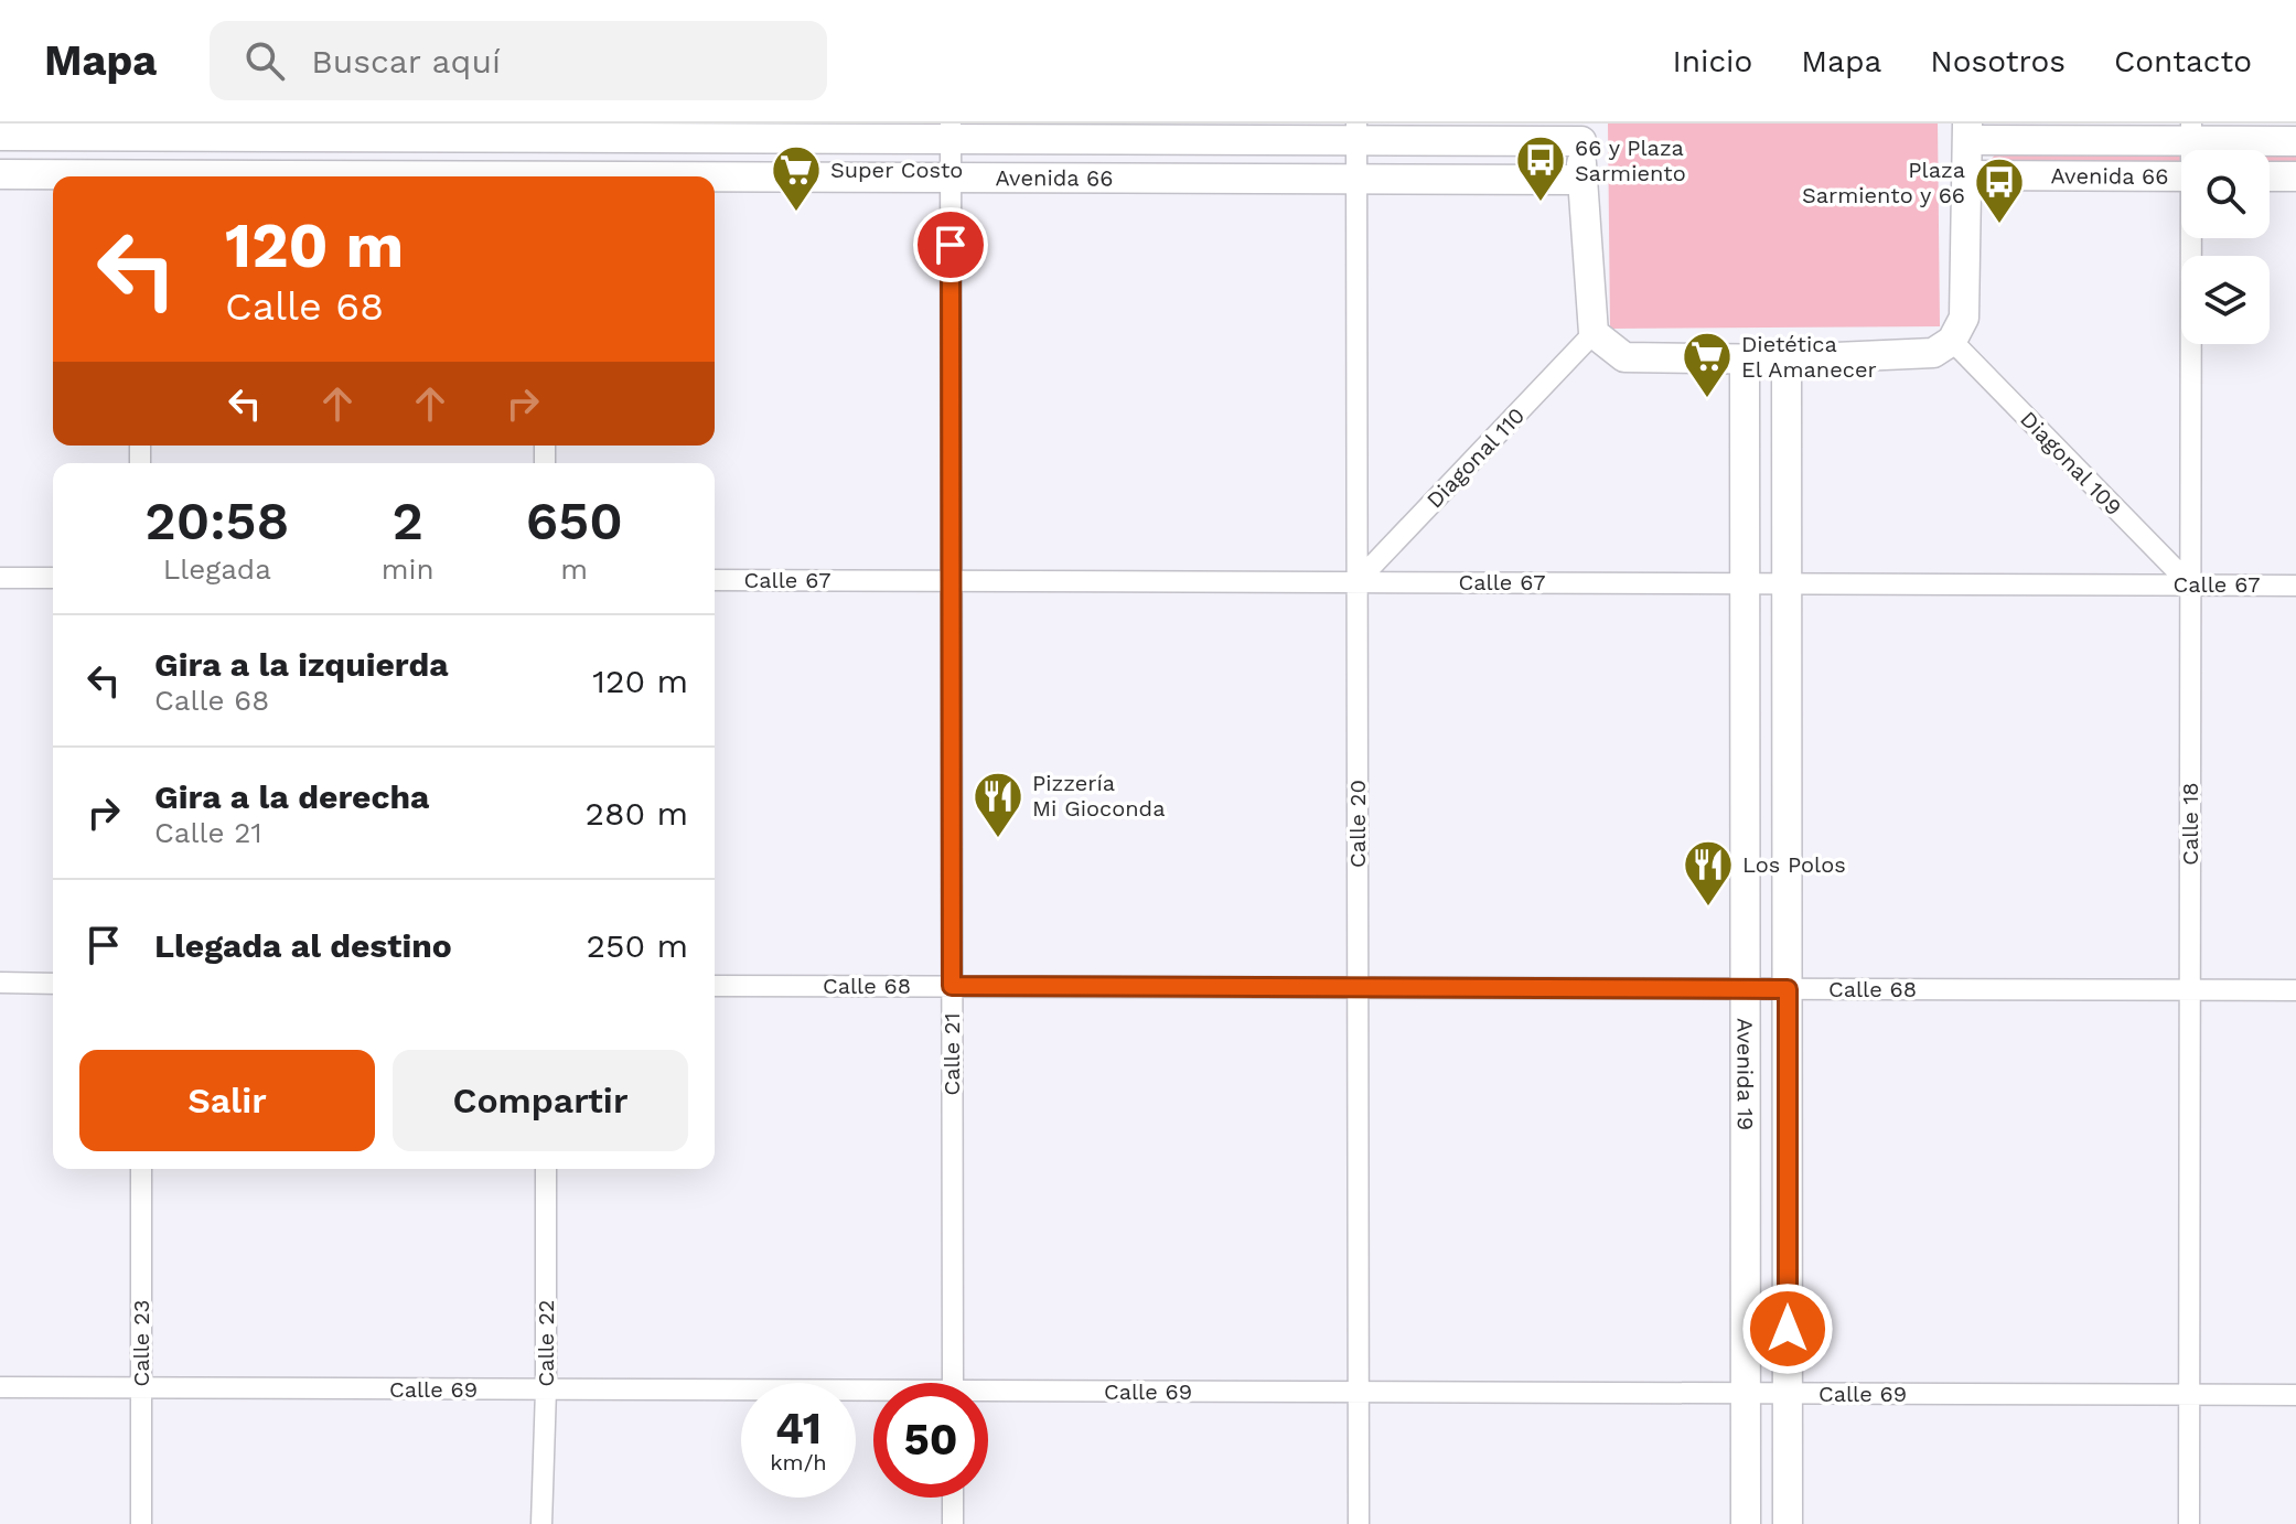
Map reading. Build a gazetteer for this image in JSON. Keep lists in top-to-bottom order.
{
  "streets": {
    "main road": ["Avenida 66", "Avenida 19"],
    "street": [
      "Diagonal 110",
      "Diagonal 109",
      "Calle 67",
      "Calle 20",
      "Calle 18",
      "Calle 68",
      "Calle 21",
      "Calle 23",
      "Calle 22",
      "Calle 69"
    ]
  },
  "crossings": [
    ["Avenida 66", "Calle 20"],
    ["Avenida 66", "Calle 21"],
    ["Diagonal 110", "Calle 67"],
    ["Diagonal 110", "Calle 20"],
    ["Diagonal 109", "Calle 67"],
    ["Diagonal 109", "Calle 18"],
    ["Calle 67", "Calle 20"],
    ["Calle 67", "Calle 18"],
    ["Calle 67", "Calle 21"],
    ["Calle 67", "Avenida 19"],
    ["Calle 20", "Calle 68"],
    ["Calle 20", "Calle 69"],
    ["Calle 18", "Calle 68"],
    ["Calle 18", "Calle 69"],
    ["Calle 68", "Calle 21"],
    ["Calle 68", "Avenida 19"],
    ["Avenida 19", "Calle 69"],
    ["Calle 23", "Calle 69"],
    ["Calle 22", "Calle 69"]
  ],
  "places": {
    "bus stop": ["66 y Plaza Sarmiento", "Plaza Sarmiento y 66"],
    "supermarket": ["Super Costo", "Dietética El Amanecer"],
    "restaurant": ["Pizzería Mi Gioconda", "Los Polos"]
  },
  "page": {
    "header": "Mapa",
    "search": "Buscar aquí",
    "nav": [
      "Inicio",
      "Mapa",
      "Nosotros",
      "Contacto"
    ],
    "turn": ["120 m", "Calle 68"],
    "eta": [
      "20:58",
      "Llegada",
      "2",
      "min",
      "650",
      "m"
    ],
    "list": [
      {
        "name": "Gira a la izquierda",
        "note": "Calle 68",
        "value": "120 m"
      },
      {
        "name": "Gira a la derecha",
        "note": "Calle 21",
        "value": "280 m"
      },
      {
        "name": "Llegada al destino",
        "value": "250 m"
      }
    ],
    "buttons": ["Salir", "Compartir"],
    "speed": "41 km/h",
    "limit": "50"
  }
}
